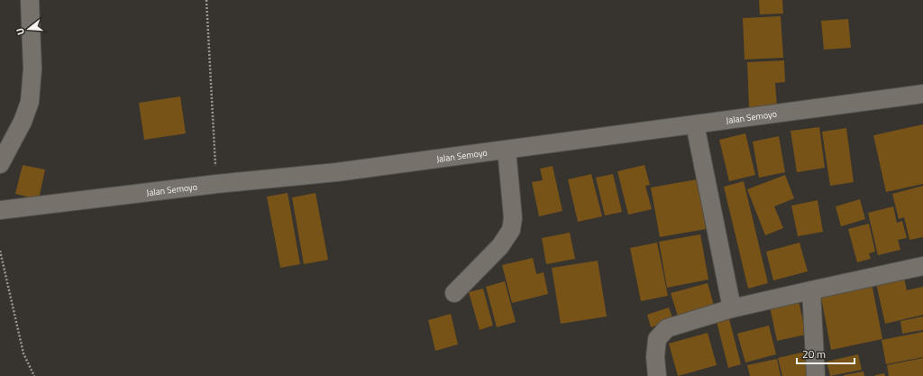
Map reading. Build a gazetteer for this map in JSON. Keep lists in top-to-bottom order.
{
  "streets": {
    "street": ["Jalan Semoyo"]
  },
  "scale_bar": "20 m",
  "north": "left"
}
